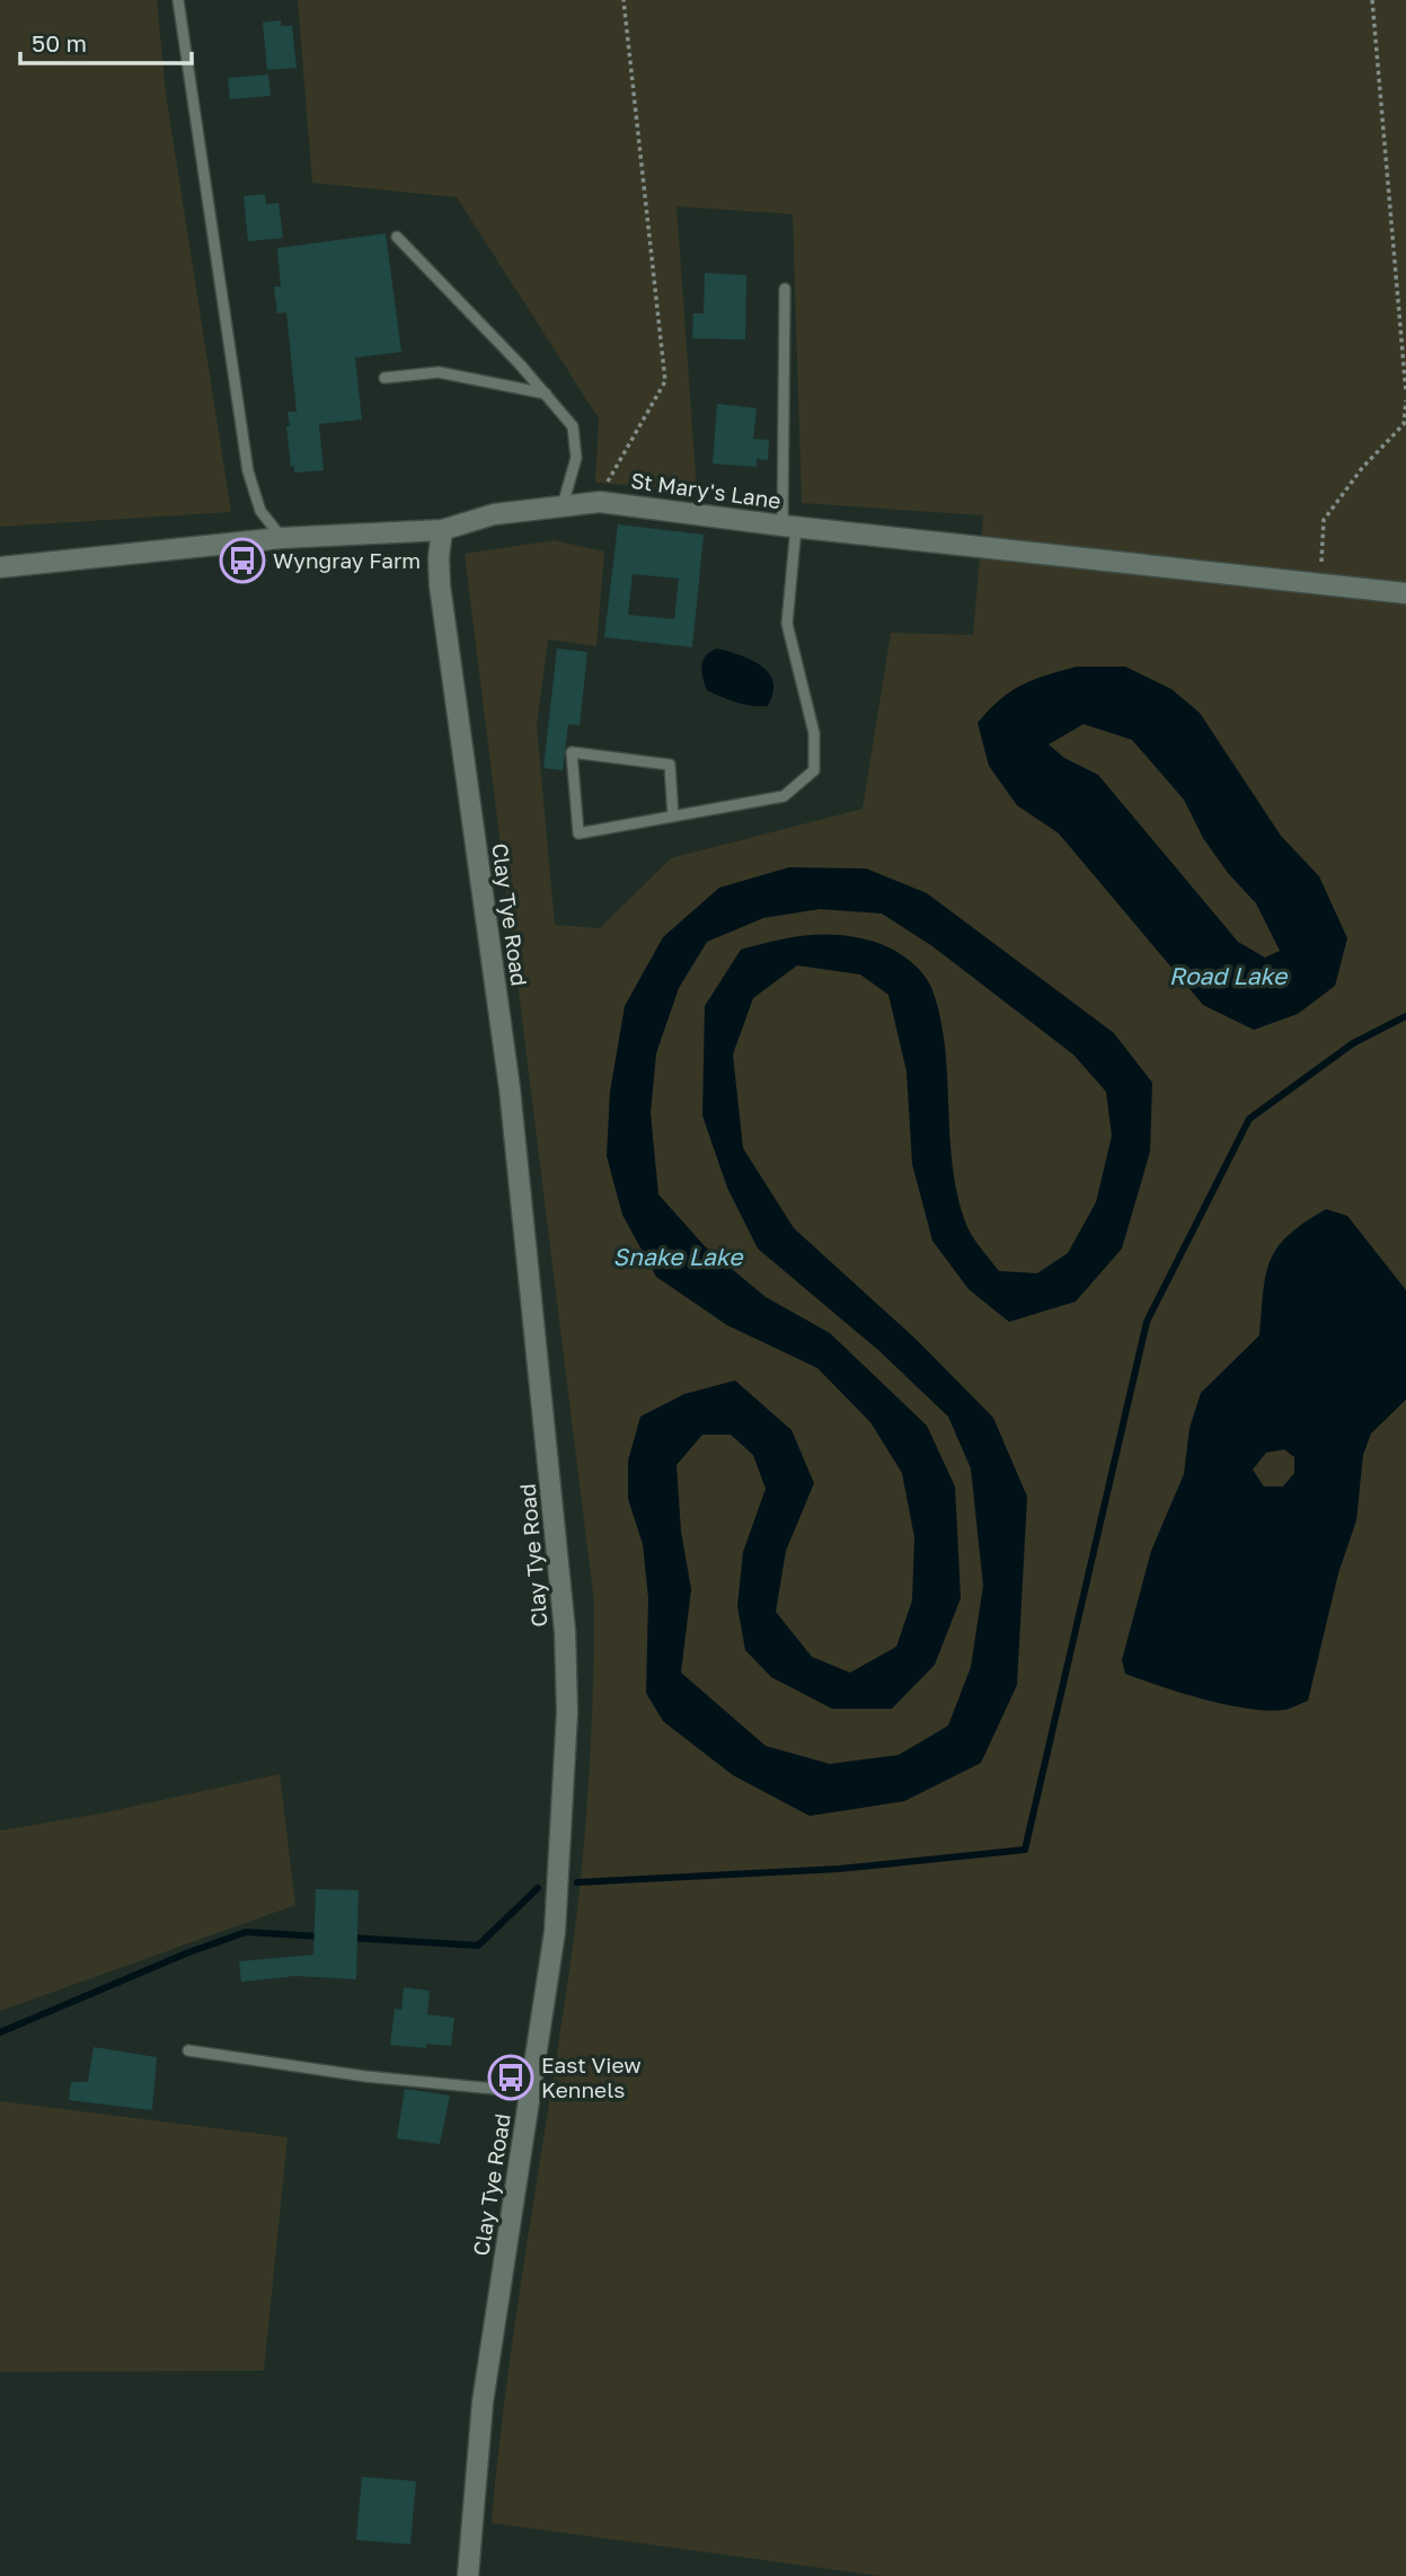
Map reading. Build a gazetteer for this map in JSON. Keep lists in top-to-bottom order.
{
  "streets": {
    "main road": ["St Mary's Lane", "Clay Tye Road"]
  },
  "crossings": [
    ["St Mary's Lane", "Clay Tye Road"]
  ],
  "water": ["Road Lake", "Snake Lake"],
  "places": {
    "bus stop": ["Wyngray Farm", "East View Kennels"]
  },
  "scale_bar": "50 m"
}
